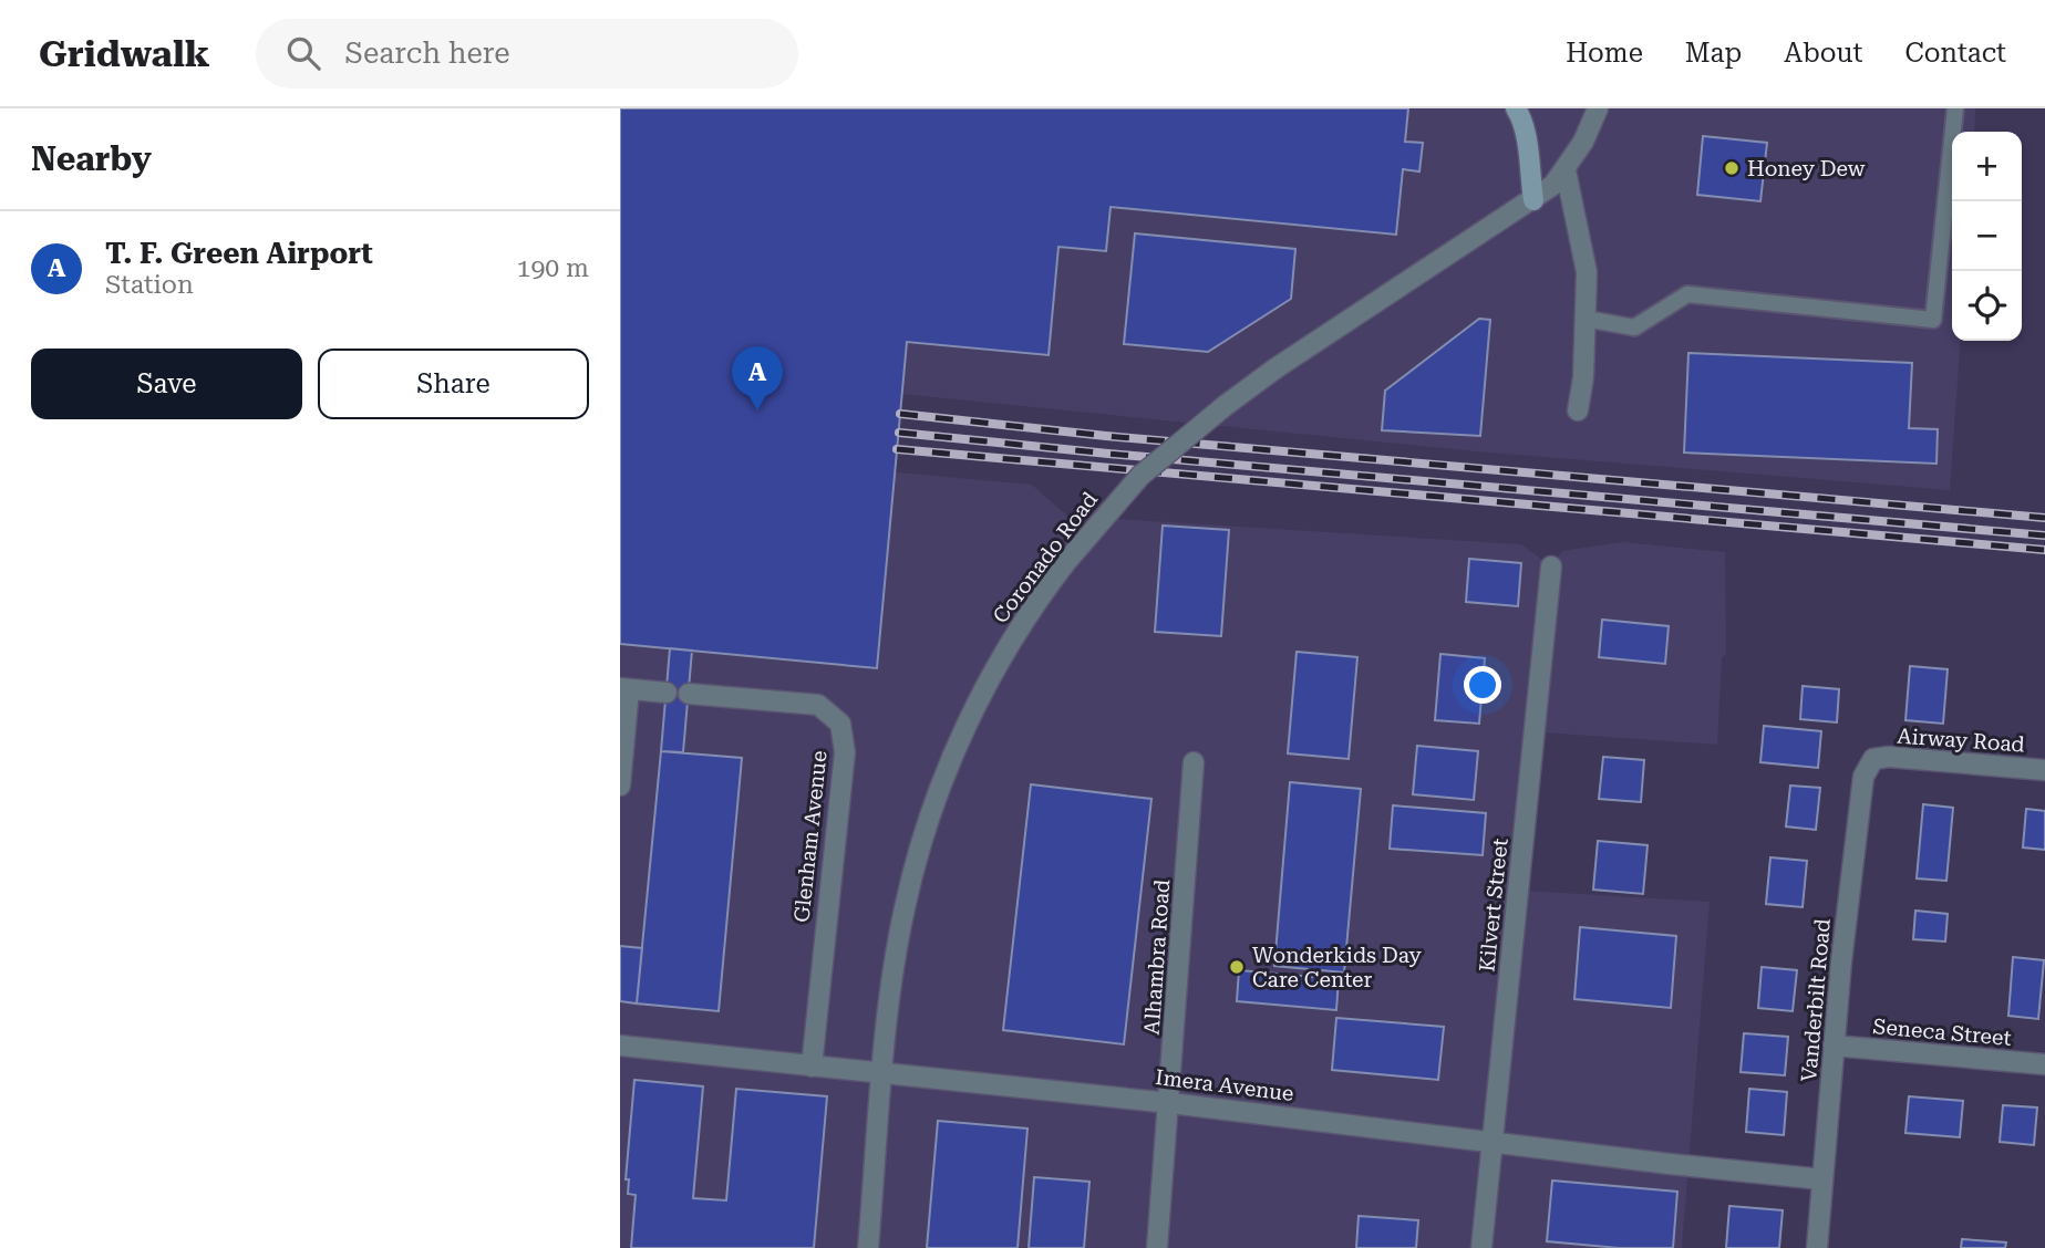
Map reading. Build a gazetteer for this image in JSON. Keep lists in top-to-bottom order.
{
  "streets": {
    "street": [
      "Coronado Road",
      "Airway Road",
      "Glenham Avenue",
      "Kilvert Street",
      "Alhambra Road",
      "Vanderbilt Road",
      "Seneca Street",
      "Imera Avenue"
    ]
  },
  "crossings": [
    ["Coronado Road", "Imera Avenue"],
    ["Airway Road", "Vanderbilt Road"],
    ["Glenham Avenue", "Imera Avenue"],
    ["Kilvert Street", "Imera Avenue"],
    ["Alhambra Road", "Imera Avenue"],
    ["Vanderbilt Road", "Seneca Street"],
    ["Vanderbilt Road", "Imera Avenue"]
  ],
  "places": ["Honey Dew", "Wonderkids Day Care Center"],
  "page": {
    "header": "Gridwalk",
    "search": "Search here",
    "nav": [
      "Home",
      "Map",
      "About",
      "Contact"
    ],
    "heading": "Nearby",
    "map_buttons": ["+", "−"],
    "list": [
      {
        "mark": "A",
        "name": "T. F. Green Airport",
        "note": "Station",
        "value": "190 m"
      }
    ],
    "buttons": ["Save", "Share"],
    "pins": "A"
  }
}
